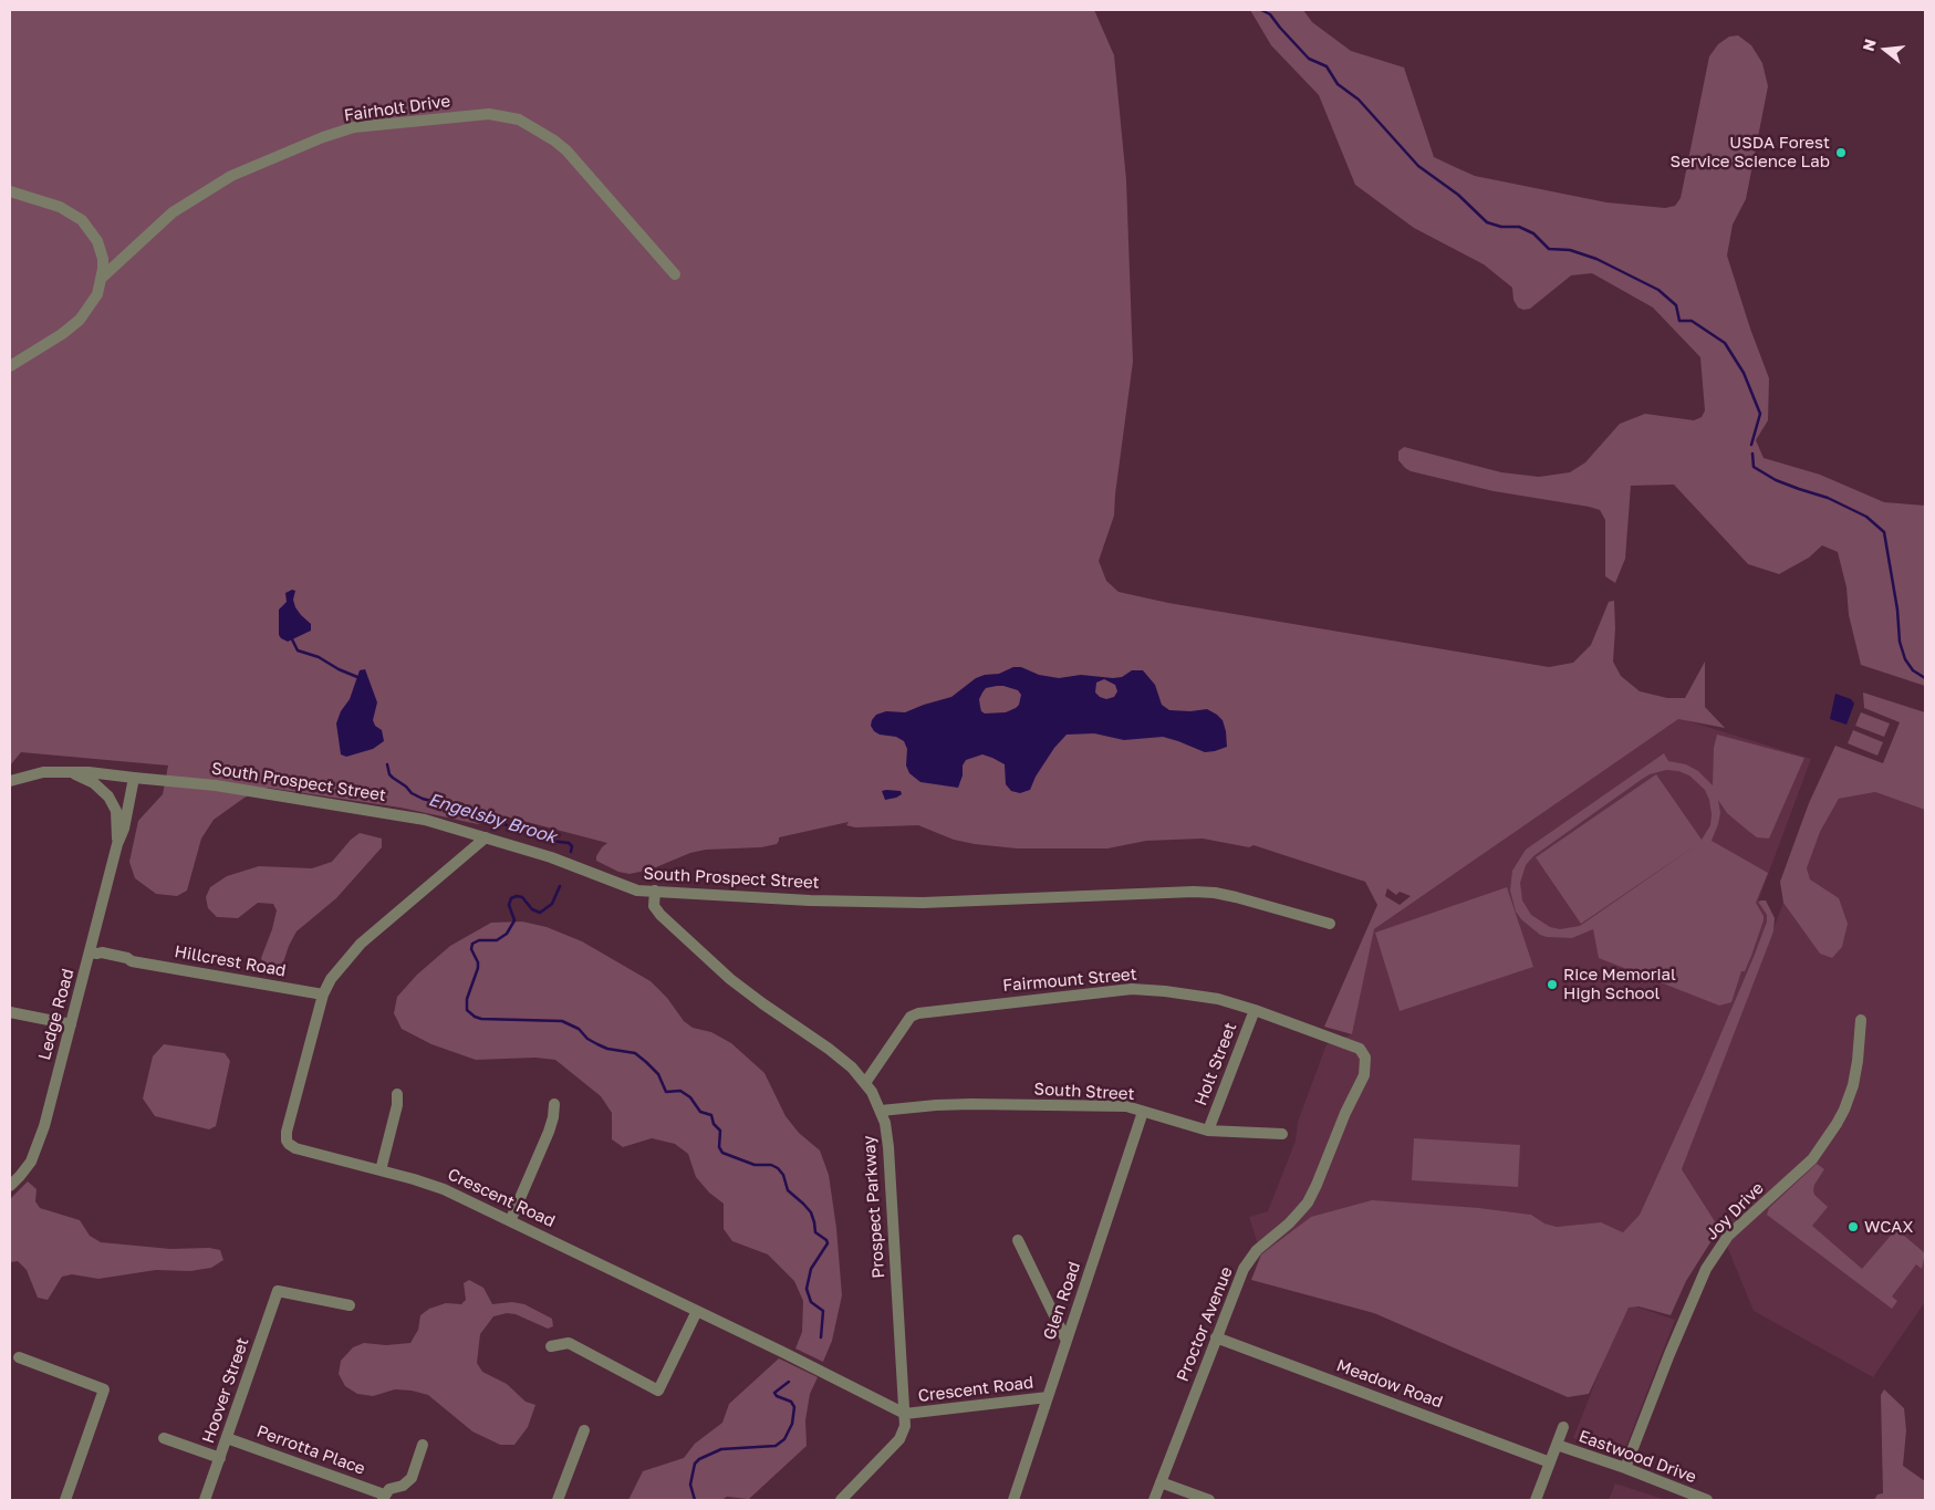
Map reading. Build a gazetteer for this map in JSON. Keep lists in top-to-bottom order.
{
  "streets": {
    "street": [
      "Fairholt Drive",
      "South Prospect Street",
      "Hillcrest Road",
      "Fairmount Street",
      "Ledge Road",
      "Holt Street",
      "South Street",
      "Crescent Road",
      "Prospect Parkway",
      "Joy Drive",
      "Glen Road",
      "Proctor Avenue",
      "Meadow Road",
      "Hoover Street",
      "Perrotta Place",
      "Eastwood Drive"
    ]
  },
  "crossings": [
    ["South Prospect Street", "Ledge Road"],
    ["South Prospect Street", "Crescent Road"],
    ["South Prospect Street", "Prospect Parkway"],
    ["Hillcrest Road", "Ledge Road"],
    ["Hillcrest Road", "Crescent Road"],
    ["Fairmount Street", "Holt Street"],
    ["Fairmount Street", "Prospect Parkway"],
    ["Fairmount Street", "Proctor Avenue"],
    ["Holt Street", "South Street"],
    ["South Street", "Prospect Parkway"],
    ["South Street", "Glen Road"],
    ["Crescent Road", "Prospect Parkway"],
    ["Crescent Road", "Glen Road"],
    ["Joy Drive", "Eastwood Drive"],
    ["Proctor Avenue", "Meadow Road"],
    ["Hoover Street", "Perrotta Place"]
  ],
  "water": ["Engelsby Brook"],
  "places": ["USDA Forest Service Science Lab", "Rice Memorial High School", "WCAX"],
  "north": "left"
}
